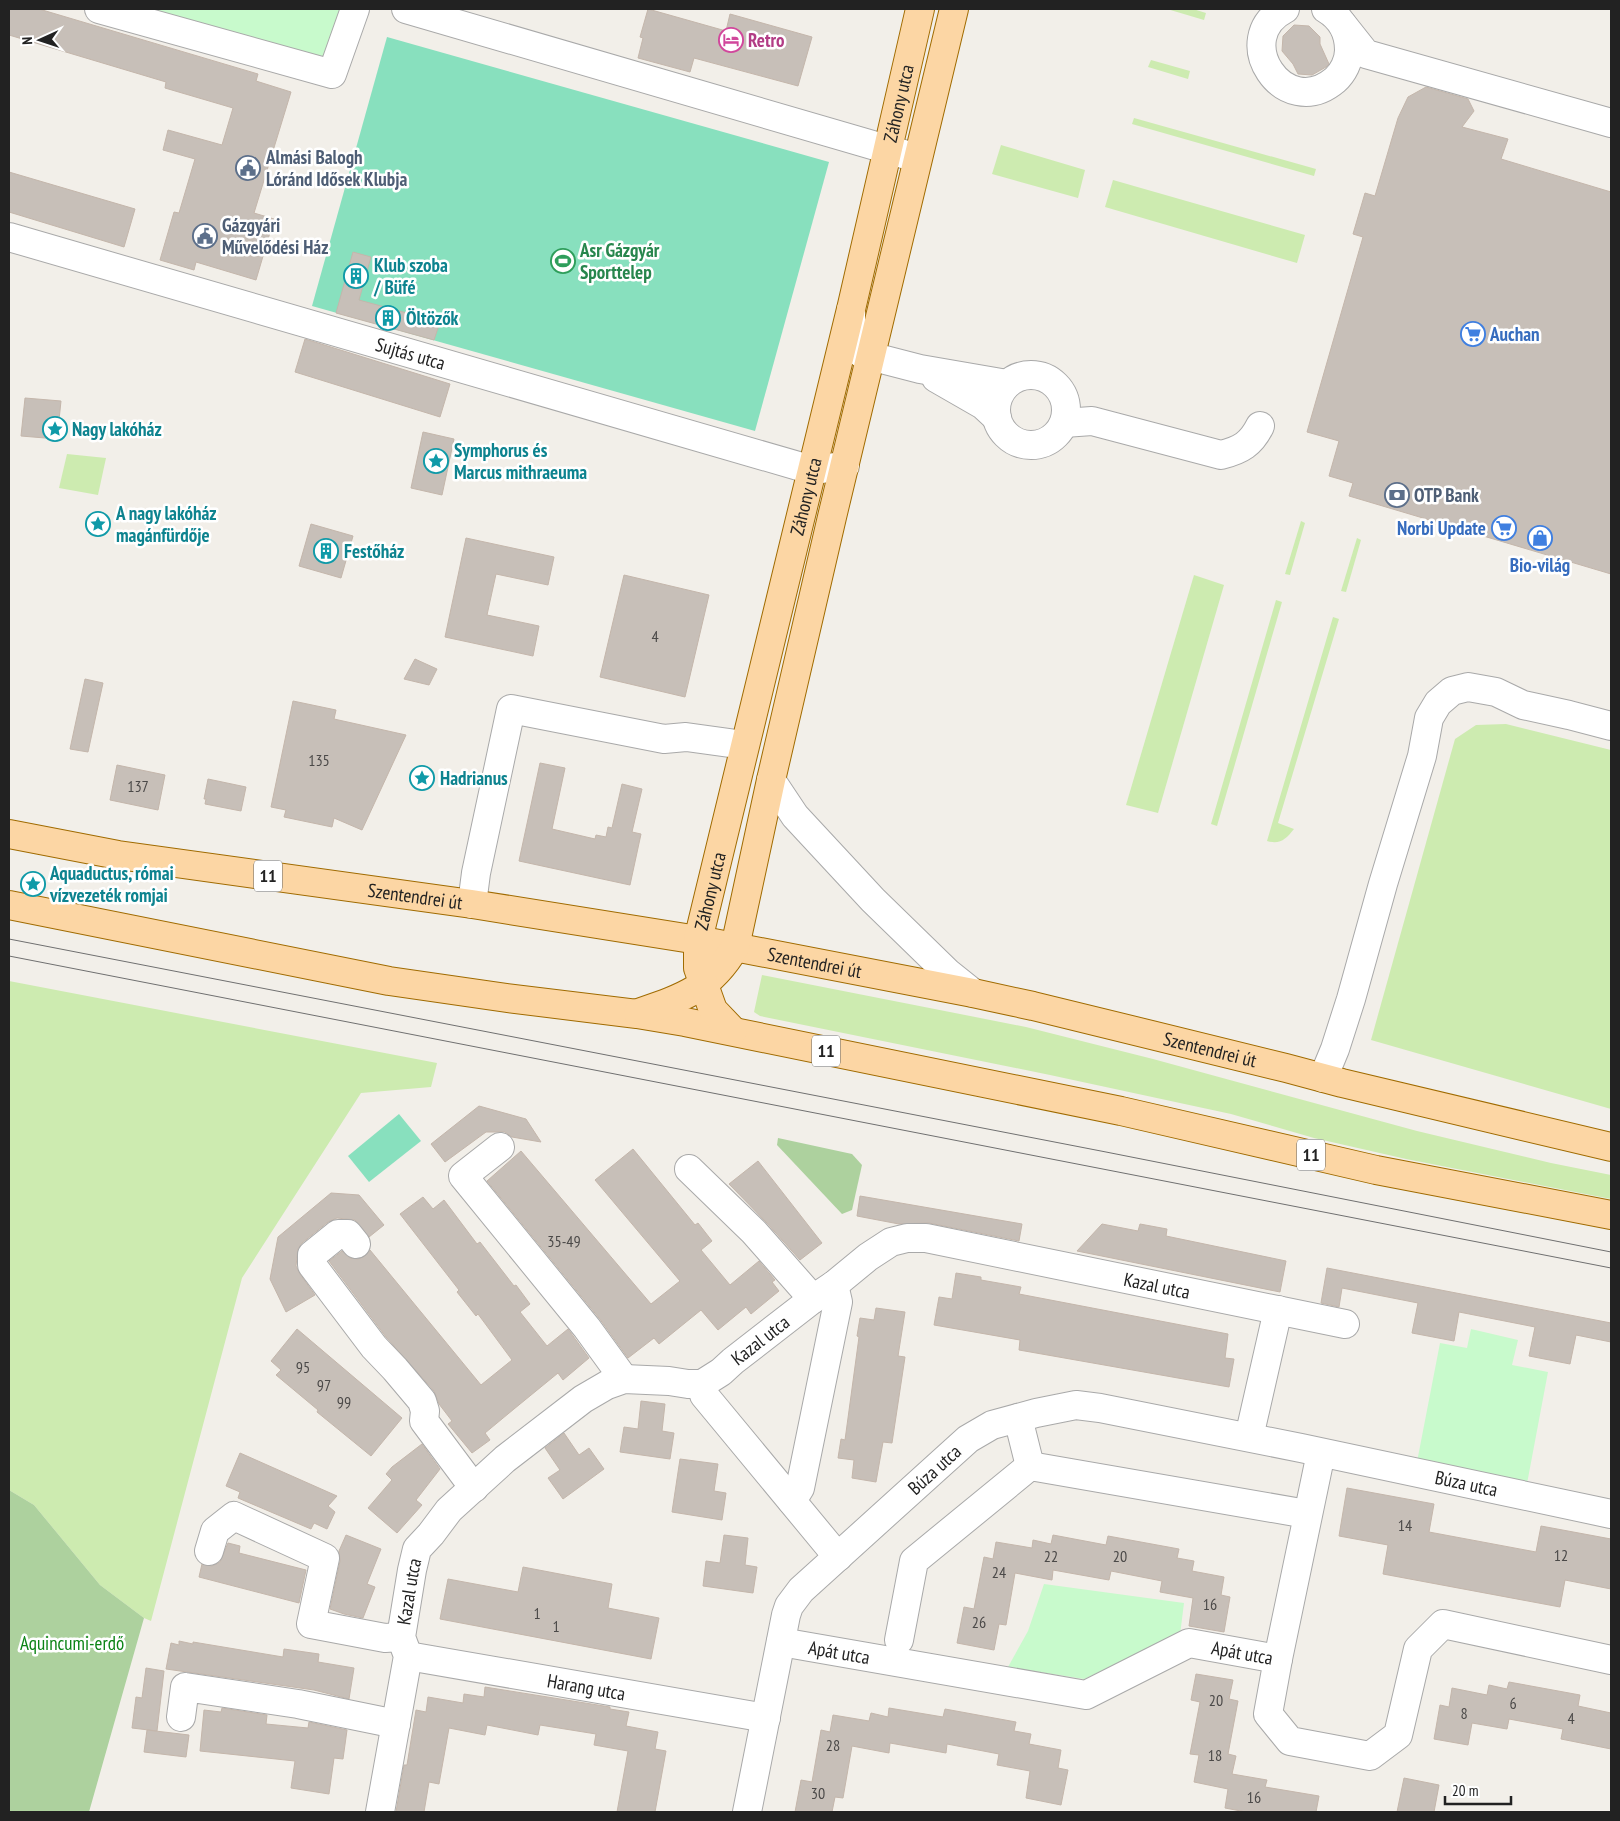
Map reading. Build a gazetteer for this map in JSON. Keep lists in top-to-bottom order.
{
  "streets": {
    "main road": ["Záhony utca", "11", "Szentendrei út"],
    "street": [
      "Sujtás utca",
      "Kazal utca",
      "Búza utca",
      "Apát utca",
      "Harang utca"
    ]
  },
  "crossings": [
    ["Záhony utca", "Sujtás utca"],
    ["Záhony utca", "11"],
    ["Záhony utca", "Szentendrei út"],
    ["Kazal utca", "Harang utca"],
    ["Búza utca", "Apát utca"],
    ["Búza utca", "Harang utca"]
  ],
  "parks": ["Aquincumi-erdő"],
  "places": {
    "hotel": ["Retro"],
    "public building": ["Almási Balogh Lóránd Idősek Klubja", "Gázgyári Művelődési Ház"],
    "sports": ["Asr Gázgyár Sporttelep"],
    "building": ["Klub szoba / Büfé", "Öltözők", "Festőház"],
    "supermarket": ["Auchan", "Norbi Update"],
    "place": [
      "Nagy lakóház",
      "Symphorus és Marcus mithraeuma",
      "A nagy lakóház magánfürdője",
      "Hadrianus",
      "Aquaductus, római vízvezeték romjai"
    ],
    "bank": ["OTP Bank"],
    "shop": ["Bio-világ"]
  },
  "house_numbers": [
    "4",
    "135",
    "137",
    "35-49",
    "95",
    "97",
    "99",
    "14",
    "12",
    "22",
    "20",
    "24",
    "16",
    "1",
    "26",
    "1",
    "20",
    "6",
    "8",
    "4",
    "28",
    "18",
    "30",
    "16"
  ],
  "scale_bar": "20 m",
  "north": "left"
}
